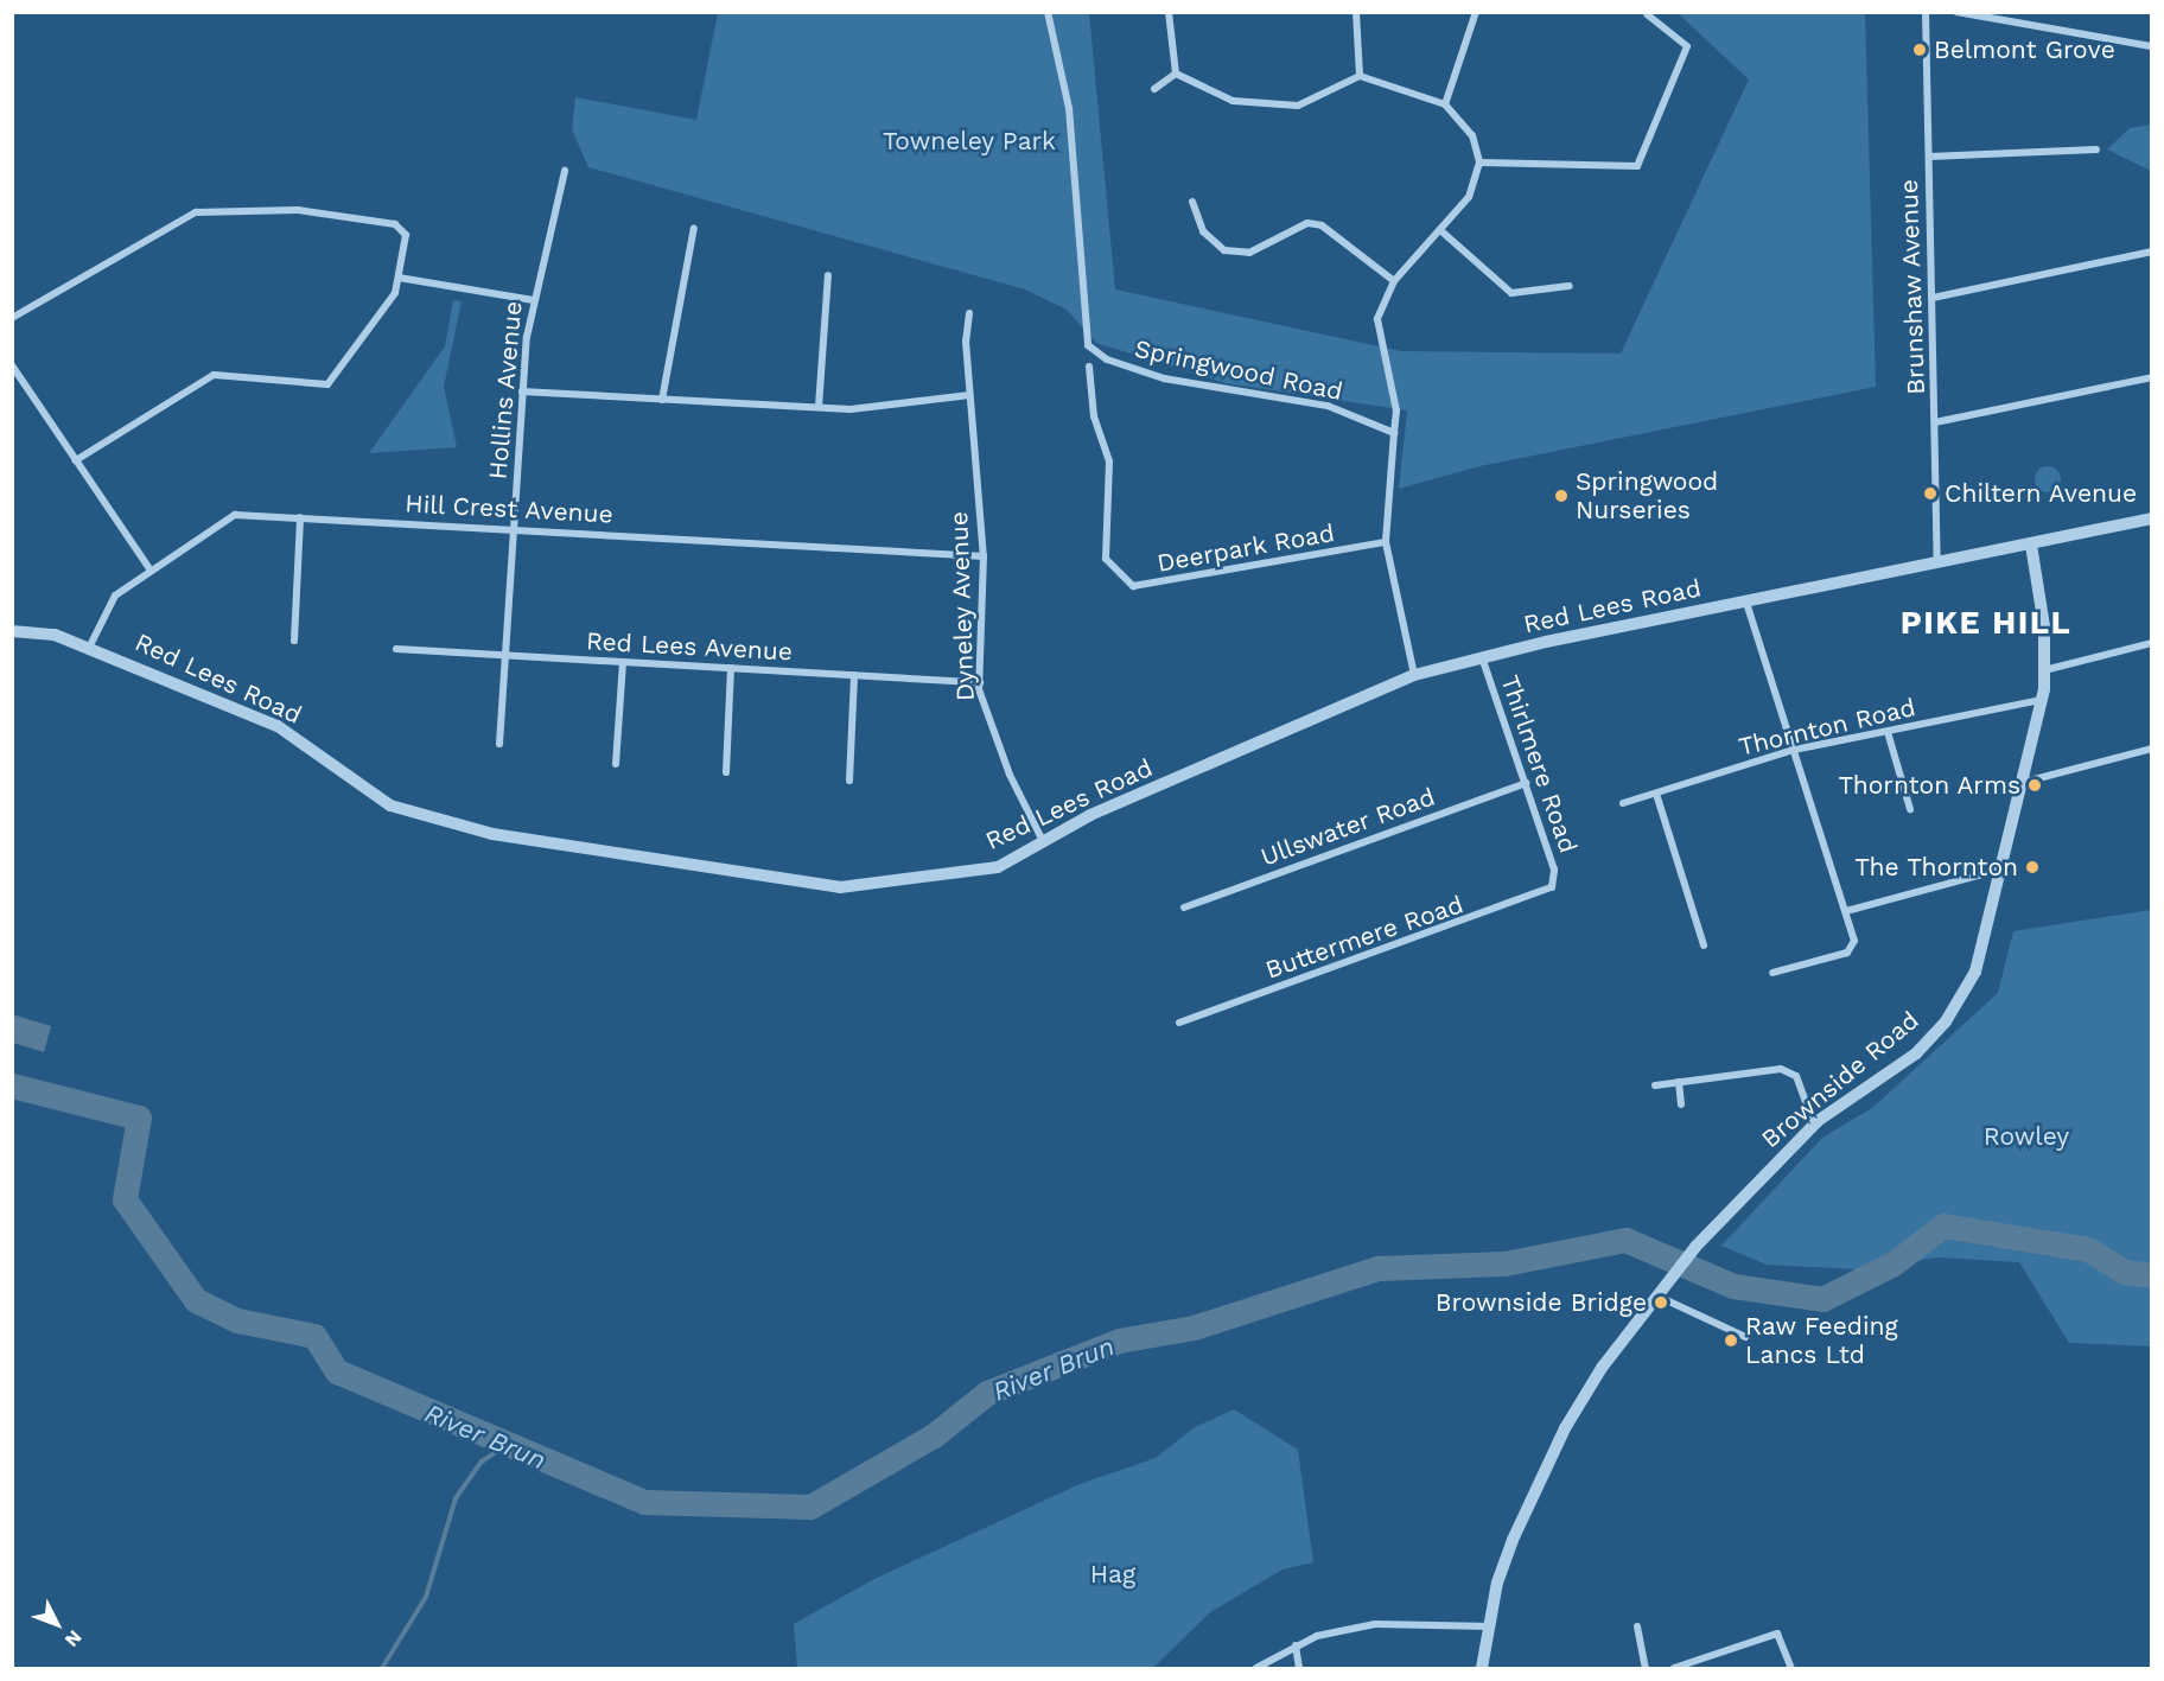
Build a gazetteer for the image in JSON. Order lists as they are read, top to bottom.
{
  "streets": {
    "street": [
      "Brunshaw Avenue",
      "Springwood Road",
      "Hollins Avenue",
      "Hill Crest Avenue",
      "Deerpark Road",
      "Dyneley Avenue",
      "Red Lees Road",
      "Red Lees Avenue",
      "Thornton Road",
      "Thirlmere Road",
      "Ullswater Road",
      "Buttermere Road",
      "Brownside Road"
    ]
  },
  "crossings": [
    ["Brunshaw Avenue", "Red Lees Road"],
    ["Hollins Avenue", "Hill Crest Avenue"],
    ["Hollins Avenue", "Red Lees Avenue"],
    ["Hill Crest Avenue", "Dyneley Avenue"],
    ["Hill Crest Avenue", "Red Lees Road"],
    ["Dyneley Avenue", "Red Lees Road"],
    ["Dyneley Avenue", "Red Lees Avenue"],
    ["Red Lees Road", "Thirlmere Road"],
    ["Red Lees Road", "Brownside Road"],
    ["Thornton Road", "Brownside Road"],
    ["Thirlmere Road", "Ullswater Road"],
    ["Thirlmere Road", "Buttermere Road"]
  ],
  "districts": ["PIKE HILL"],
  "water": ["River Brun"],
  "parks": ["Towneley Park", "Rowley", "Hag"],
  "places": [
    "Belmont Grove",
    "Chiltern Avenue",
    "Springwood Nurseries",
    "Thornton Arms",
    "The Thornton",
    "Brownside Bridge",
    "Raw Feeding Lancs Ltd"
  ],
  "north": "bottom right"
}
